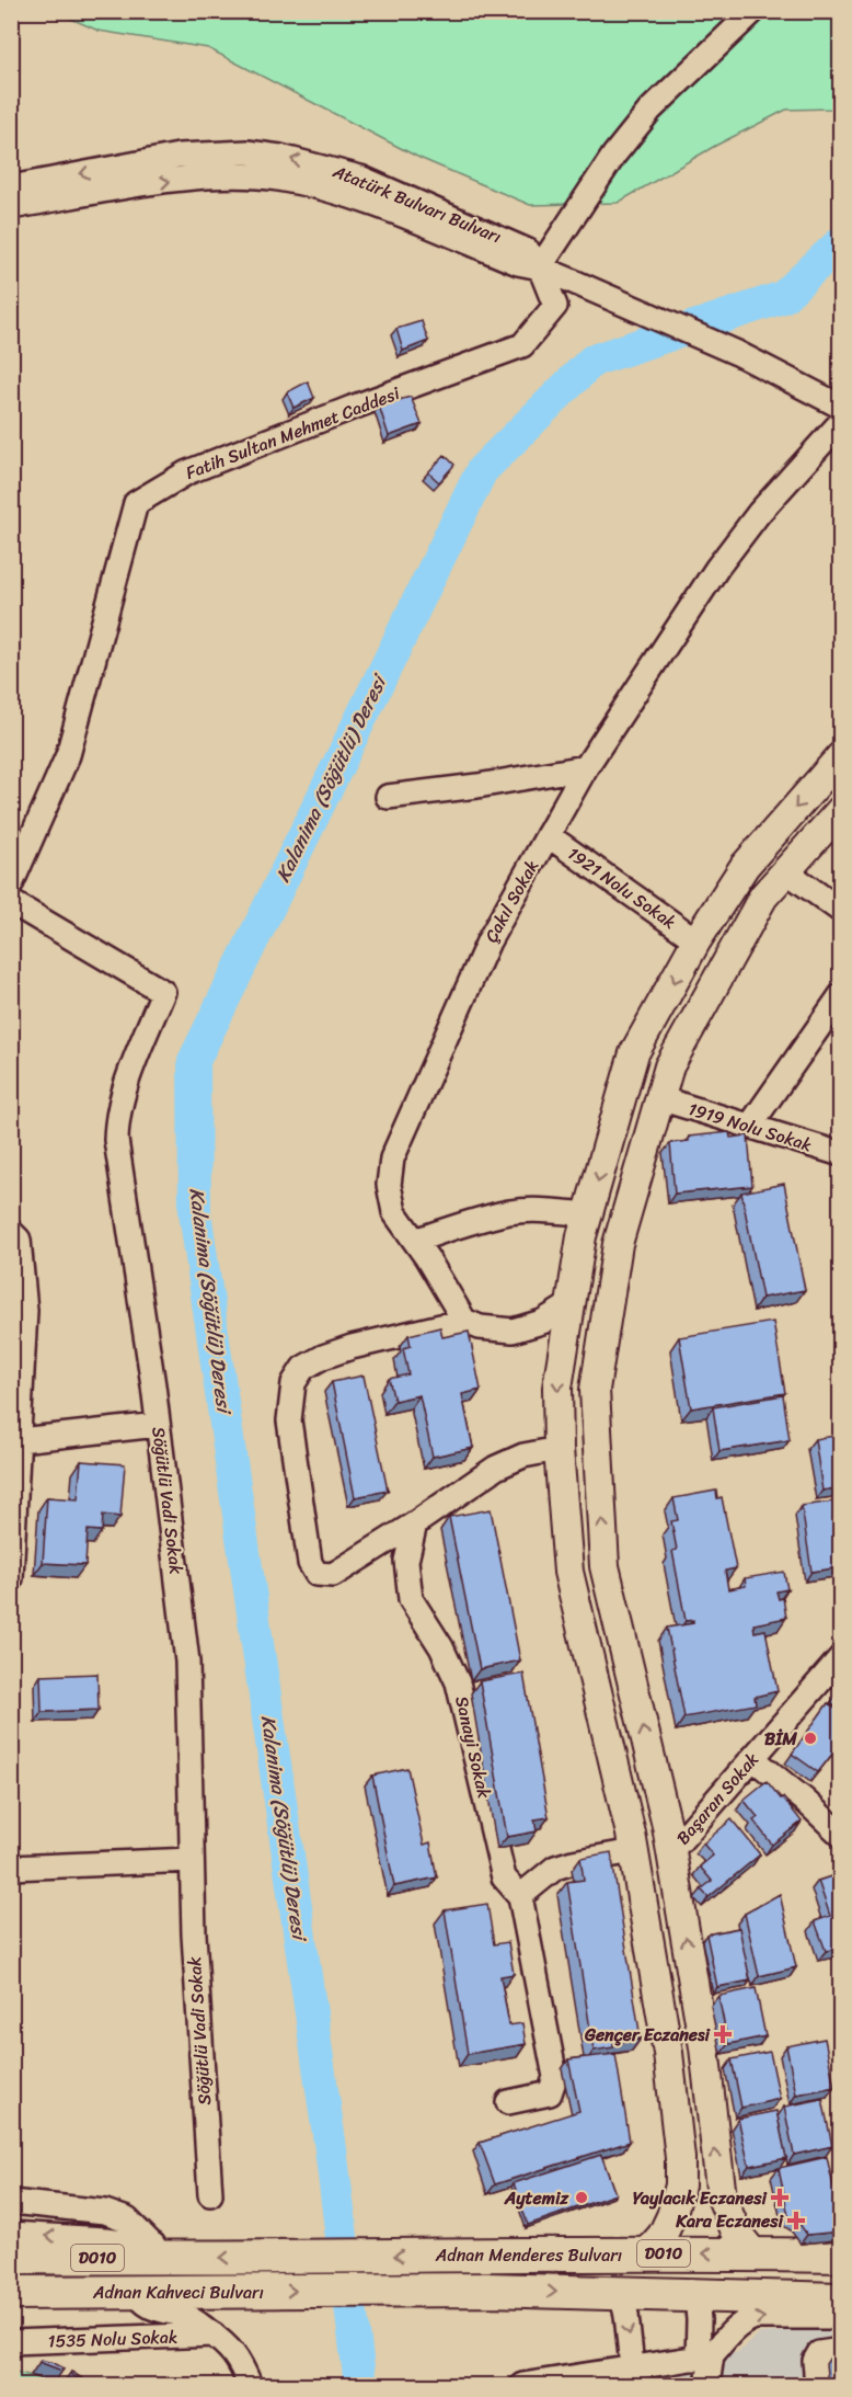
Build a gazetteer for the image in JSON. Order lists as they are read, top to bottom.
{
  "streets": {
    "highway": ["D010", "Adnan Menderes Bulvarı", "Adnan Kahveci Bulvarı"],
    "street": [
      "Atatürk Bulvarı Bulvarı",
      "Fatih Sultan Mehmet Caddesi",
      "1921 Nolu Sokak",
      "Çakıl Sokak",
      "1919 Nolu Sokak",
      "Söğütlü Vadi Sokak",
      "Sanayi Sokak",
      "Başaran Sokak",
      "1535 Nolu Sokak"
    ]
  },
  "crossings": [
    ["Atatürk Bulvarı Bulvarı", "Fatih Sultan Mehmet Caddesi"],
    ["1921 Nolu Sokak", "Çakıl Sokak"],
    ["Adnan Menderes Bulvarı", "Adnan Kahveci Bulvarı"]
  ],
  "water": ["Kalanima (Söğütlü) Deresi"],
  "places": {
    "other": ["BİM", "Aytemiz"],
    "health": ["Gençer Eczanesi", "Yaylacık Eczanesi", "Kara Eczanesi"]
  }
}
